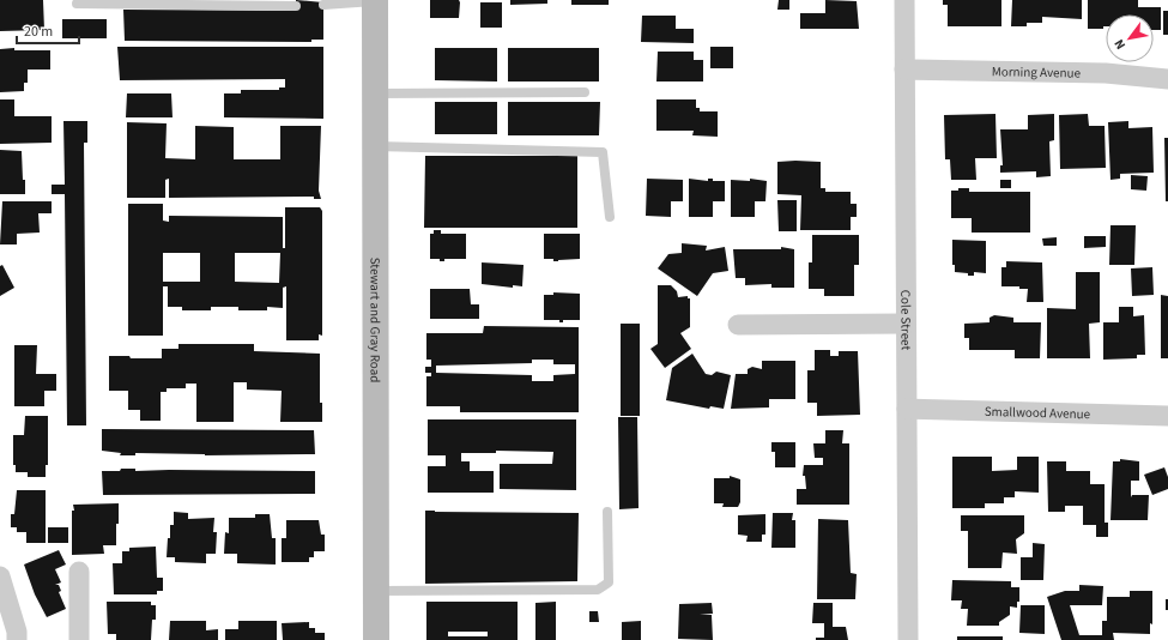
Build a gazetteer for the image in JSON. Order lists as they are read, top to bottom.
{
  "streets": {
    "main road": ["Stewart and Gray Road"],
    "street": ["Morning Avenue", "Cole Street", "Smallwood Avenue"]
  },
  "crossings": [
    ["Morning Avenue", "Cole Street"],
    ["Cole Street", "Smallwood Avenue"]
  ],
  "scale_bar": "20 m",
  "north": "bottom left"
}
